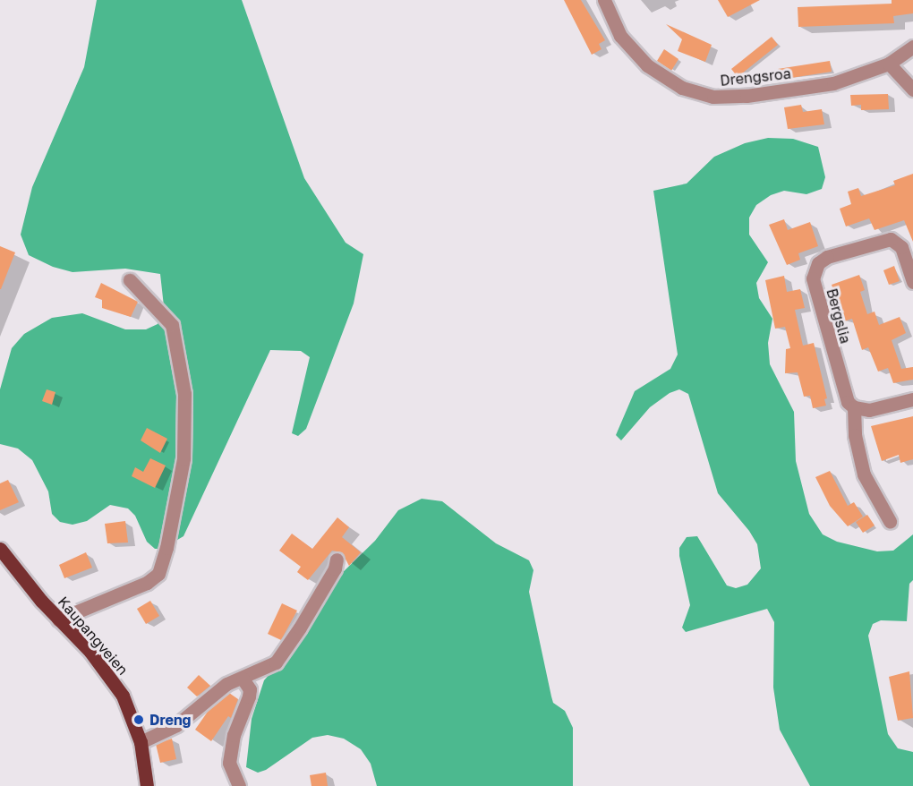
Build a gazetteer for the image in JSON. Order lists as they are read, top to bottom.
{
  "streets": {
    "main road": ["Kaupangveien"],
    "street": ["Drengsroa", "Bergslia"]
  },
  "places": ["Dreng"]
}
